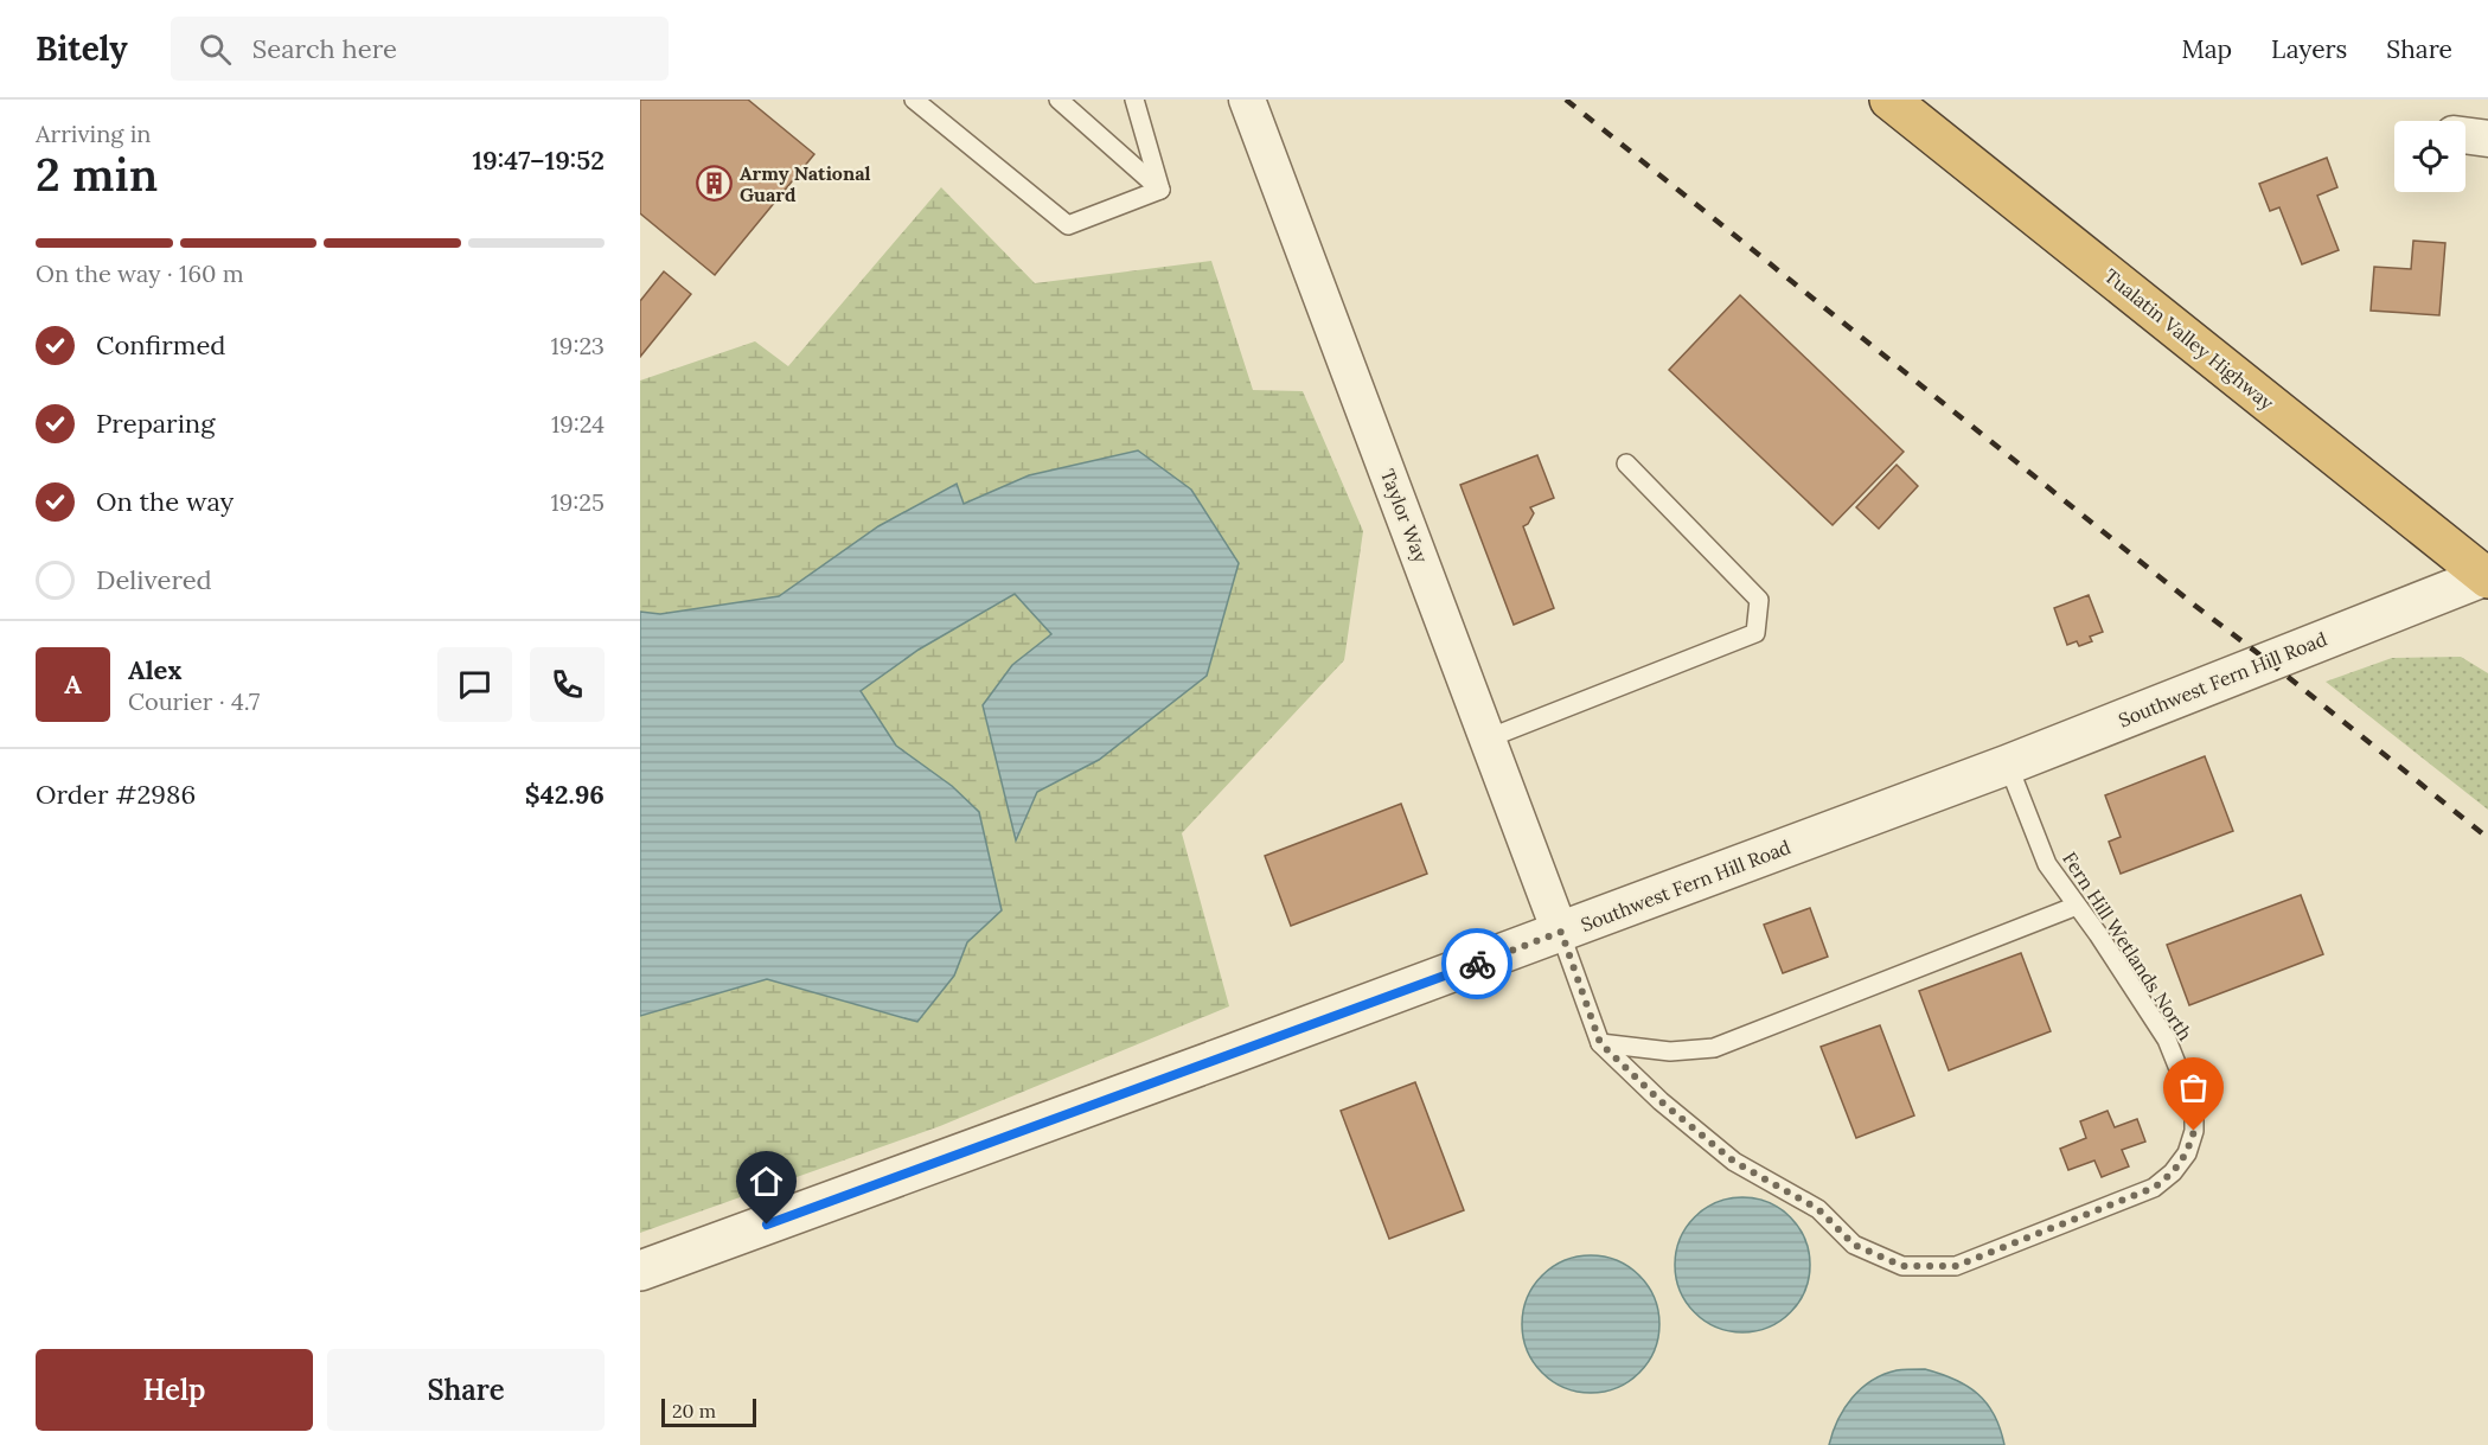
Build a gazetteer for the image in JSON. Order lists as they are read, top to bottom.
{
  "streets": {
    "highway": ["Tualatin Valley Highway"],
    "street": ["Taylor Way", "Southwest Fern Hill Road"],
    "lane": ["Fern Hill Wetlands North"]
  },
  "crossings": [
    ["Tualatin Valley Highway", "Southwest Fern Hill Road"],
    ["Taylor Way", "Southwest Fern Hill Road"],
    ["Taylor Way", "Fern Hill Wetlands North"],
    ["Southwest Fern Hill Road", "Fern Hill Wetlands North"]
  ],
  "places": {
    "building": ["Army National Guard"]
  },
  "scale_bar": "20 m",
  "page": {
    "header": "Bitely",
    "search": "Search here",
    "nav": ["Map", "Layers", "Share"],
    "heading": ["2 min", "Arriving in", "19:47–19:52"],
    "panel": [
      "Alex",
      "Courier · 4.7",
      "Order #2986",
      "$42.96"
    ],
    "bar": "On the way · 160 m",
    "list": [
      ["Confirmed", "19:23"],
      ["Preparing", "19:24"],
      ["On the way", "19:25"],
      "Delivered"
    ],
    "round": "A",
    "buttons": ["Help", "Share"],
    "scale": "20 m"
  }
}
